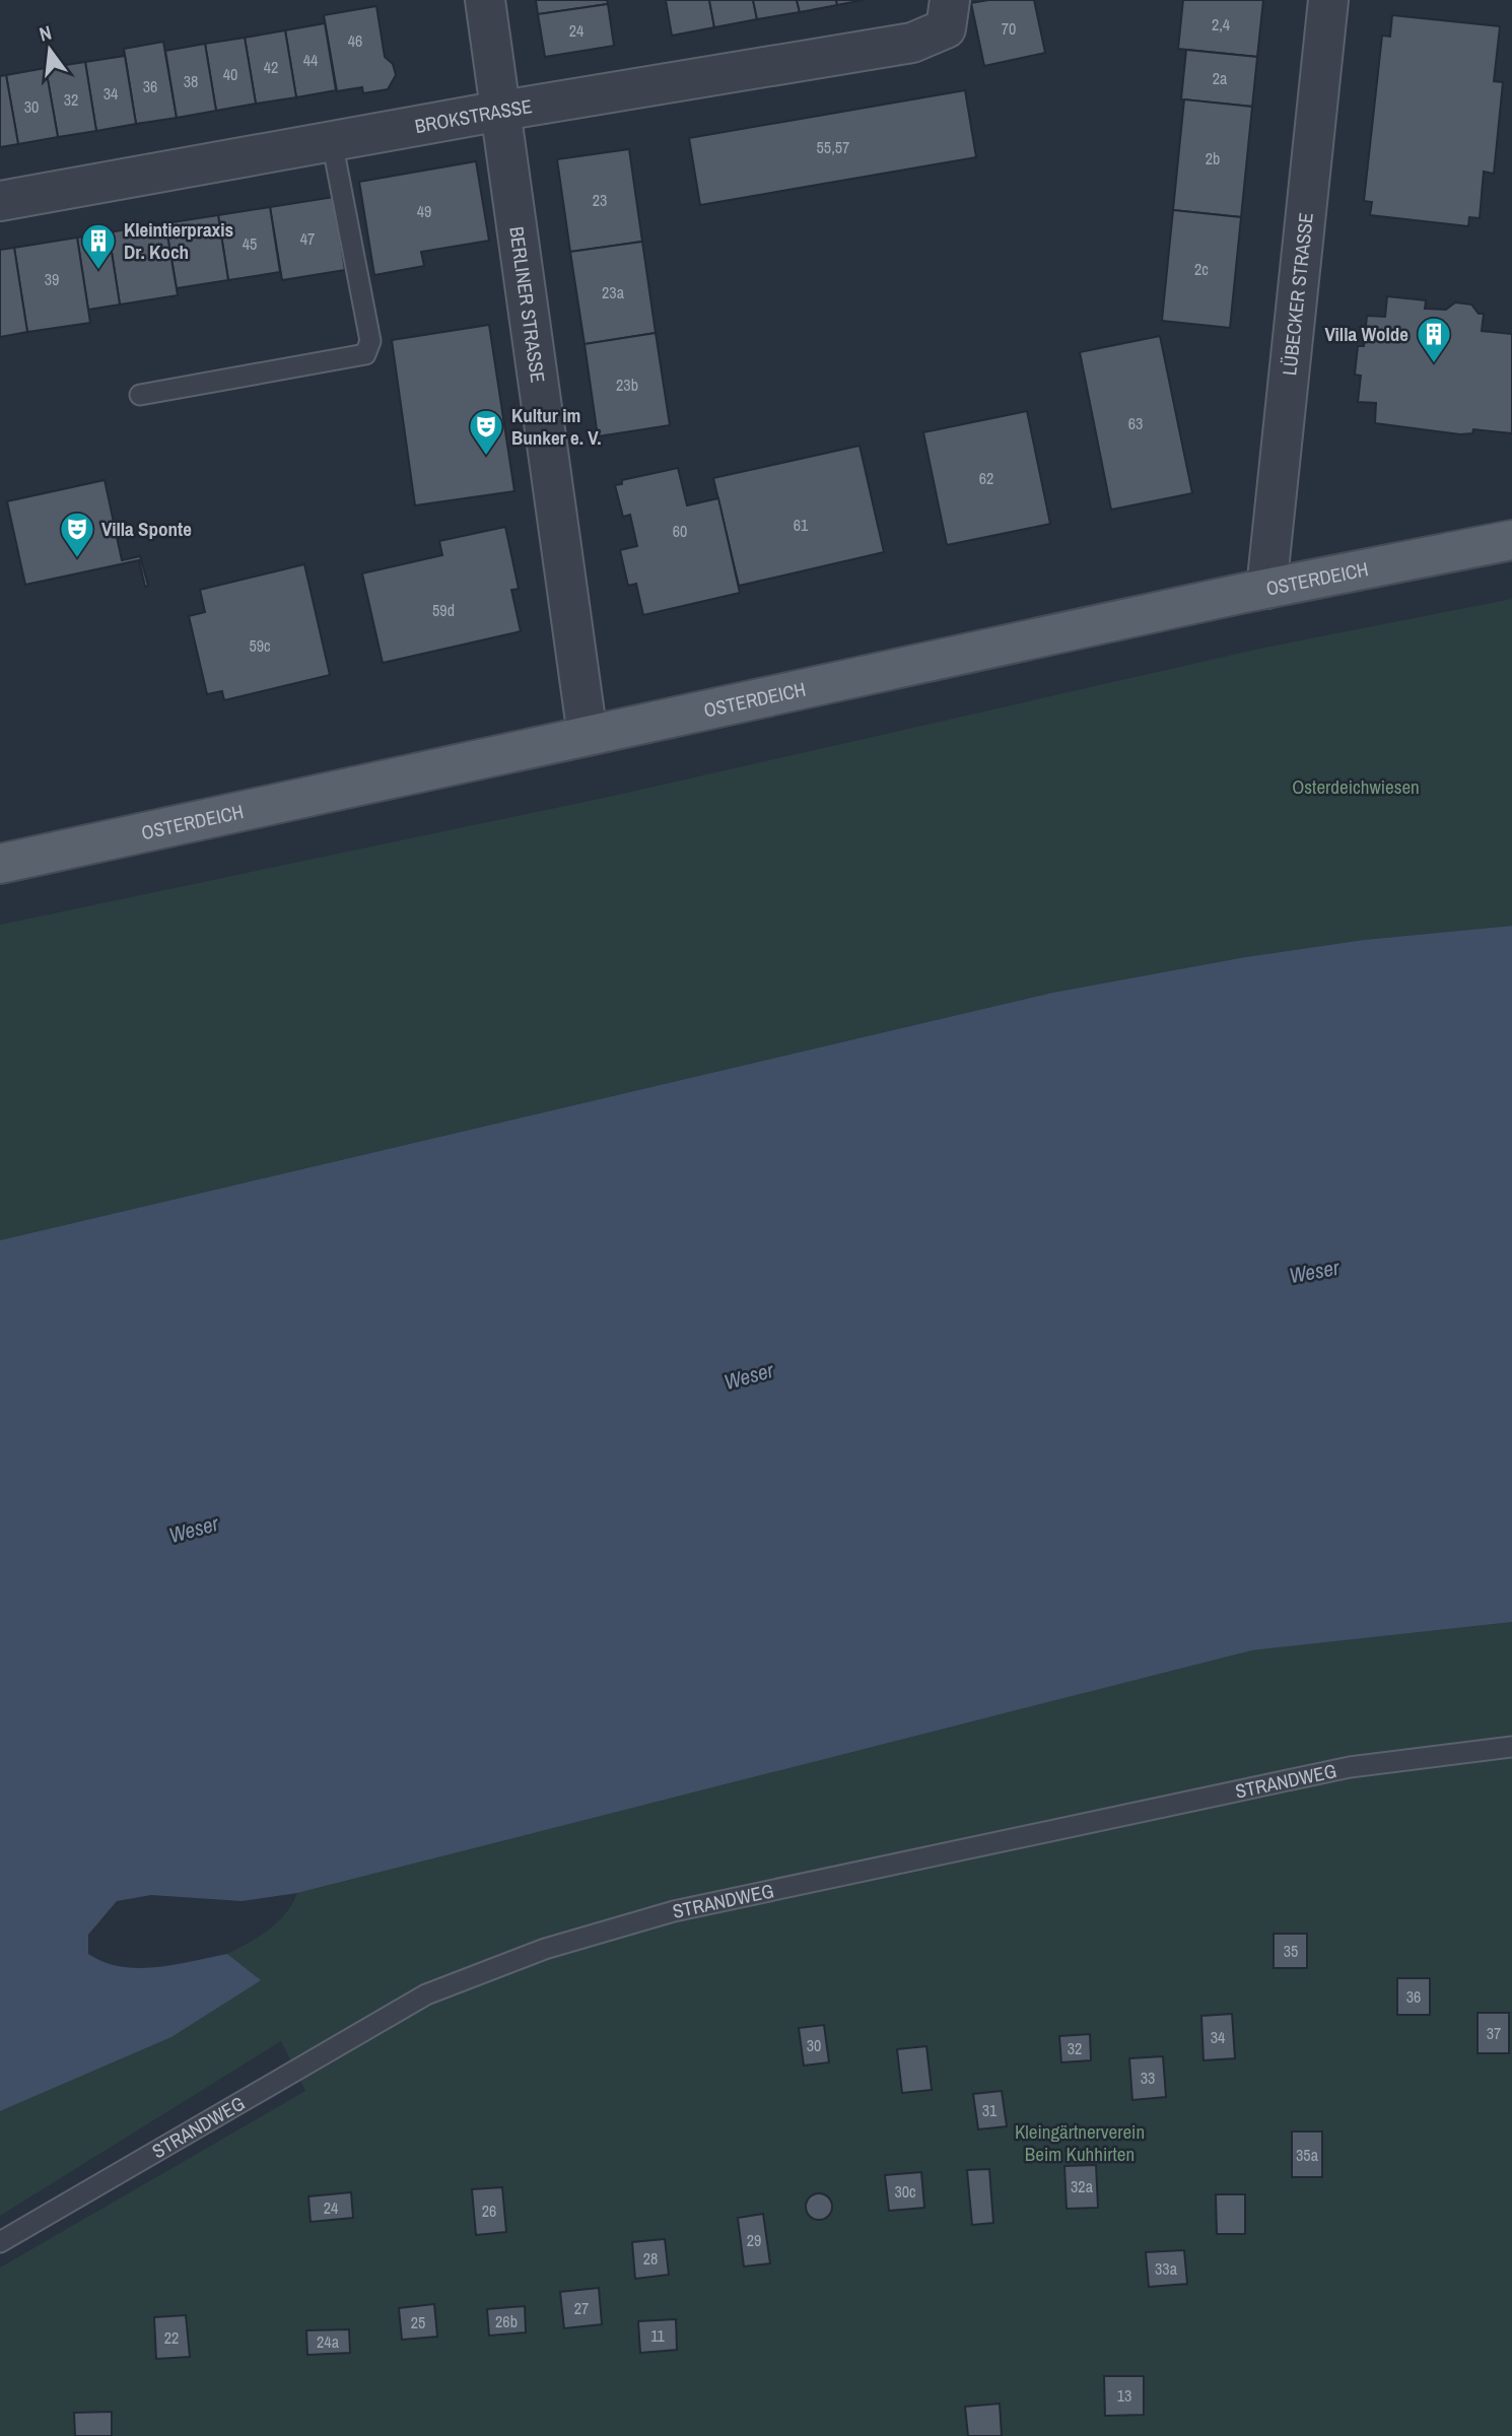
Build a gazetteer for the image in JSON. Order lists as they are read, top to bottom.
{
  "streets": {
    "main road": ["OSTERDEICH"],
    "street": ["BROKSTRASSE", "LÜBECKER STRASSE", "BERLINER STRASSE"],
    "lane": ["STRANDWEG"]
  },
  "crossings": [
    ["BROKSTRASSE", "BERLINER STRASSE"],
    ["LÜBECKER STRASSE", "OSTERDEICH"],
    ["BERLINER STRASSE", "OSTERDEICH"]
  ],
  "water": ["Weser"],
  "parks": ["Osterdeichwiesen", "Kleingärtnerverein Beim Kuhhirten"],
  "places": {
    "building": ["Kleintierpraxis Dr. Koch", "Villa Wolde"],
    "theatre": ["Kultur im Bunker e. V.", "Villa Sponte"]
  },
  "house_numbers": [
    "2,4",
    "70",
    "24",
    "46",
    "44",
    "42",
    "40",
    "2a",
    "38",
    "36",
    "34",
    "32",
    "30",
    "55,57",
    "2b",
    "23",
    "49",
    "47",
    "45",
    "2c",
    "39",
    "23a",
    "23b",
    "63",
    "62",
    "61",
    "60",
    "59d",
    "59c",
    "35",
    "36",
    "37",
    "34",
    "30",
    "32",
    "33",
    "31",
    "35a",
    "32a",
    "30c",
    "24",
    "26",
    "29",
    "28",
    "33a",
    "27",
    "26b",
    "25",
    "11",
    "22",
    "24a",
    "13"
  ],
  "north": "top"
}
